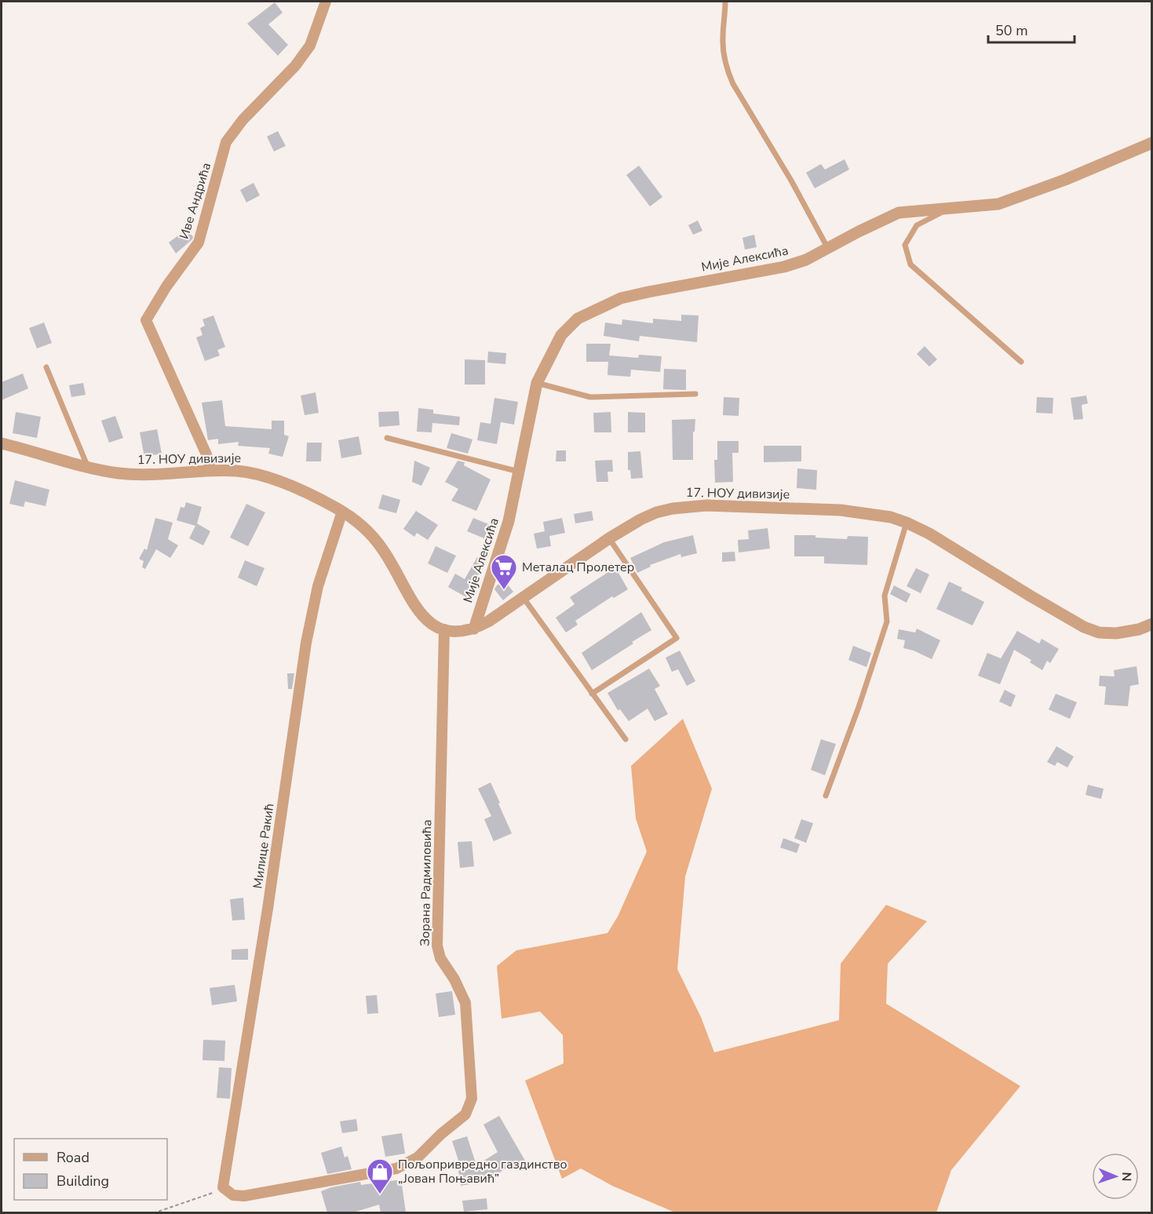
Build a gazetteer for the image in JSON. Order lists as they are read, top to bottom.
{
  "streets": {
    "street": [
      "Иве Андрића",
      "Мије Алексића",
      "17. НОУ дивизије",
      "Милице Ракић",
      "Зорана Радмиловића"
    ]
  },
  "crossings": [
    ["Иве Андрића", "17. НОУ дивизије"],
    ["Мије Алексића", "17. НОУ дивизије"],
    ["17. НОУ дивизије", "Милице Ракић"],
    ["17. НОУ дивизије", "Зорана Радмиловића"],
    ["Милице Ракић", "Зорана Радмиловића"]
  ],
  "places": {
    "supermarket": ["Металац Пролетер"],
    "shop": ["Пољопривредно газдинство „Јован Поњавић”"]
  },
  "legend": ["Road", "Building"],
  "scale_bar": "50 m",
  "north": "right"
}
